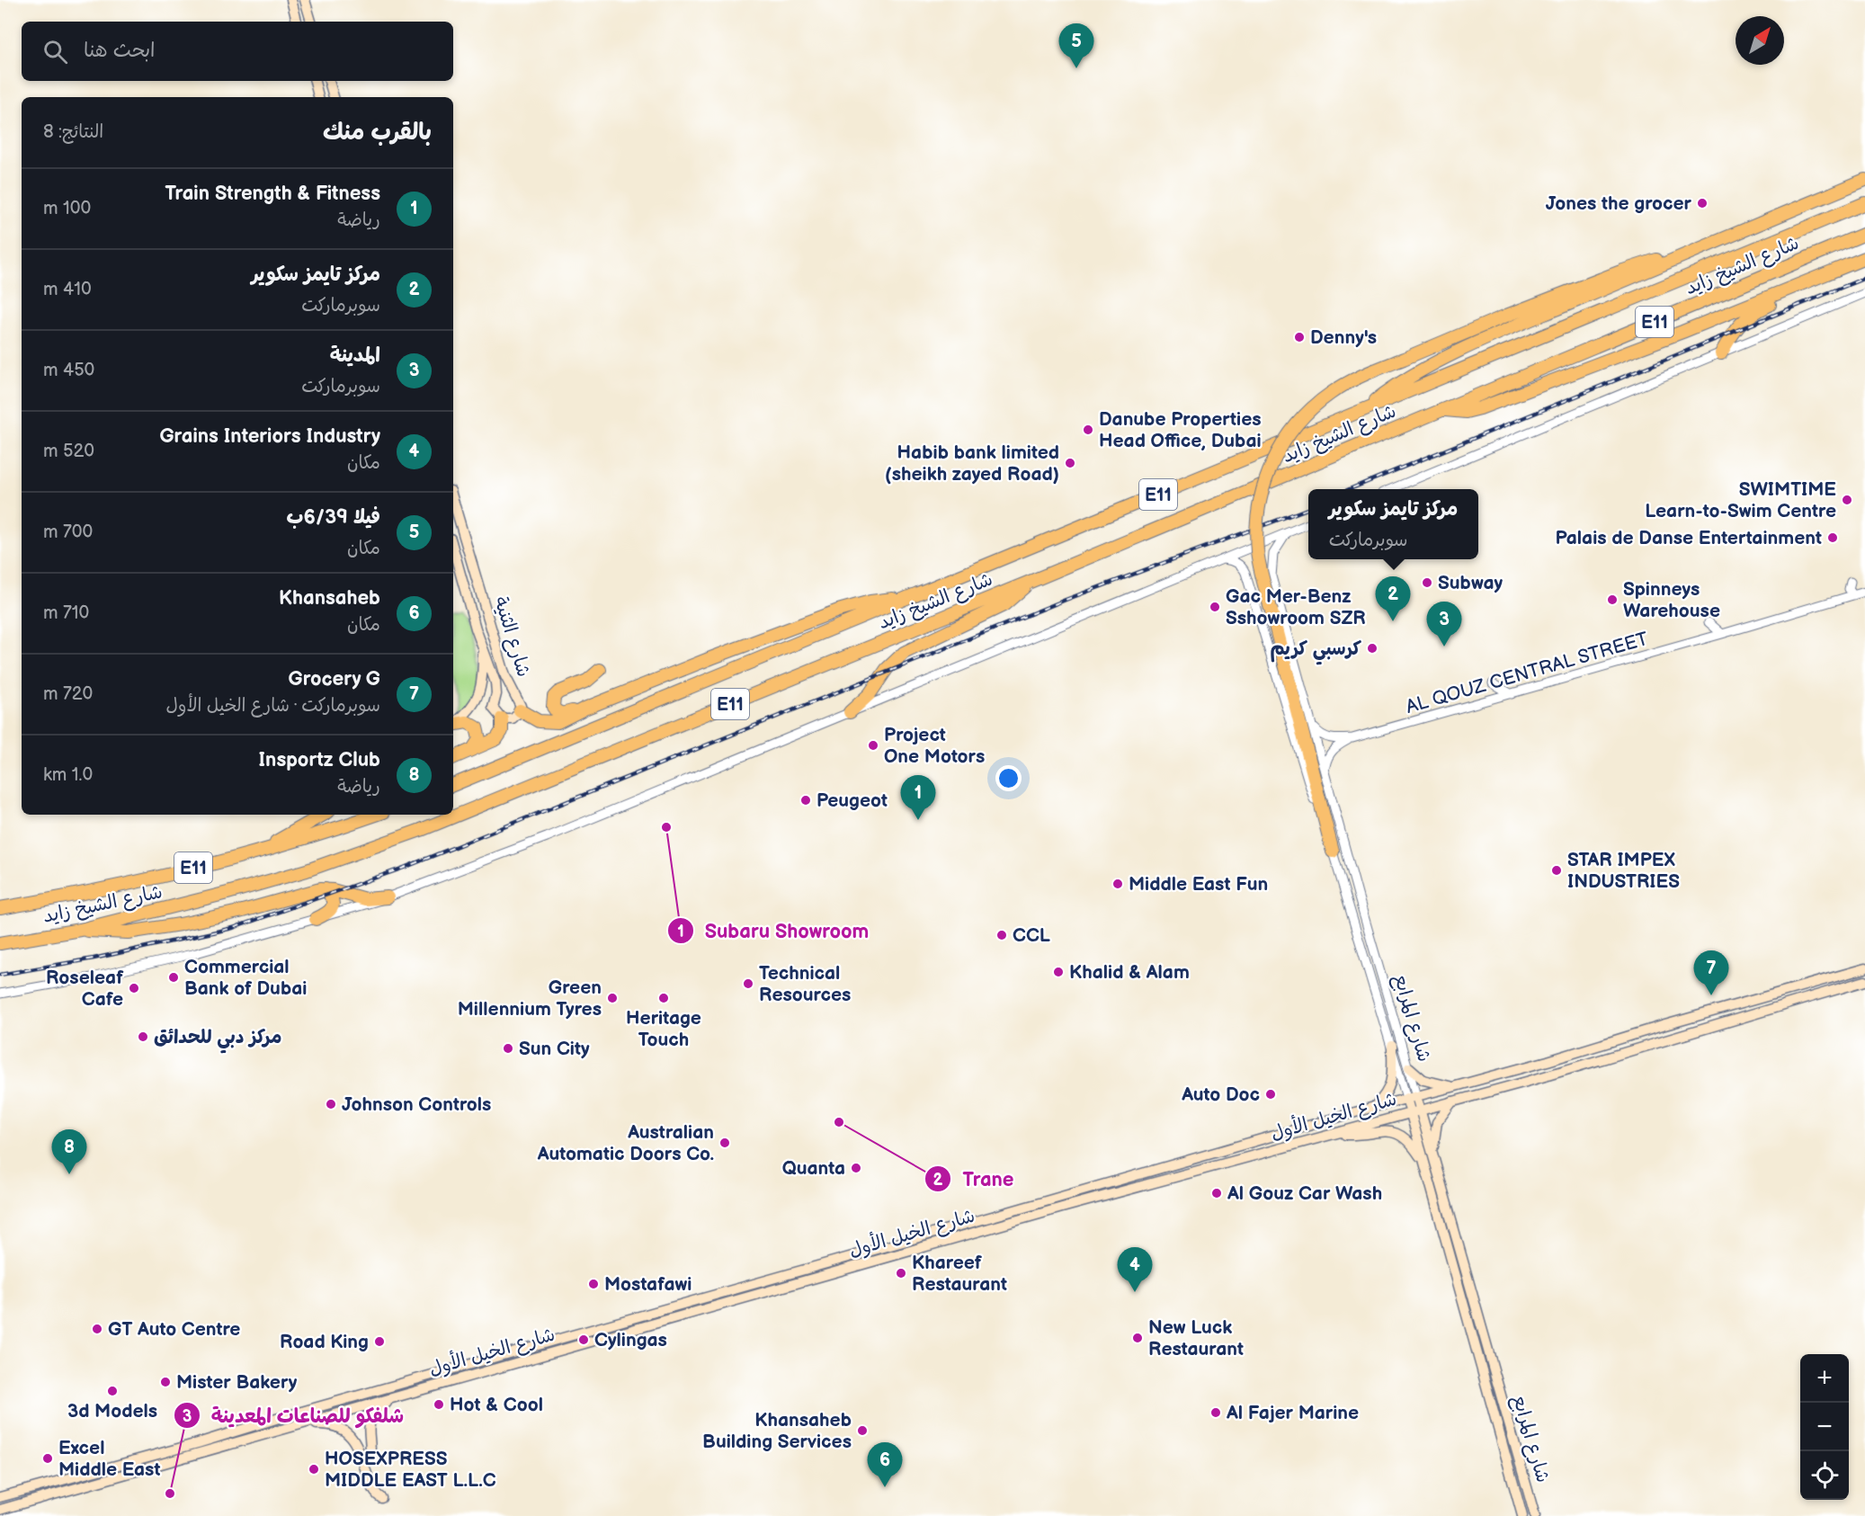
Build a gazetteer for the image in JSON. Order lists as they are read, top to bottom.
{
  "streets": {
    "highway": ["شارع الشيخ زايد", "E11"],
    "main road": ["شارع الثنية", "شارع المرابع", "شارع الخيل الأول"],
    "street": ["AL QOUZ CENTRAL STREET"]
  },
  "crossings": [
    ["AL QOUZ CENTRAL STREET", "شارع المرابع"],
    ["شارع المرابع", "شارع الخيل الأول"]
  ],
  "places": [
    "Jones the grocer",
    "Denny's",
    "Danube Properties Head Office, Dubai",
    "Habib bank limited (sheikh zayed Road)",
    "SWIMTIME Learn-to-Swim Centre",
    "Palais de Danse Entertainment",
    "Subway",
    "Spinneys Warehouse",
    "Gac Mer-Benz Sshowroom SZR",
    "كرسبي كريم",
    "Project One Motors",
    "Peugeot",
    "Subaru Showroom",
    "STAR IMPEX INDUSTRIES",
    "Middle East Fun",
    "CCL",
    "Khalid & Alam",
    "Commercial Bank of Dubai",
    "Technical Resources",
    "Roseleaf Cafe",
    "Green Millennium Tyres",
    "Heritage Touch",
    "مركز دبي للحدائق",
    "Sun City",
    "Auto Doc",
    "Johnson Controls",
    "Trane",
    "Australian Automatic Doors Co.",
    "Quanta",
    "Al Gouz Car Wash",
    "Khareef Restaurant",
    "Mostafawi",
    "GT Auto Centre",
    "New Luck Restaurant",
    "Cylingas",
    "Road King",
    "Mister Bakery",
    "3d Models",
    "Hot & Cool",
    "Al Fajer Marine",
    "Khansaheb Building Services",
    "Excel Middle East",
    "HOSEXPRESS MIDDLE EAST L.L.C",
    "شلفكو للصناعات المعدينة"
  ],
  "north": "top right",
  "page": {
    "search": "ابحث هنا",
    "pins": [
      "5",
      "2",
      "3",
      "1",
      "7",
      "8",
      "4",
      "6"
    ],
    "heading": ["بالقرب منك", "النتائج: 8"],
    "list": [
      {
        "mark": "1",
        "name": "Train Strength & Fitness",
        "note": "رياضة",
        "value": "100 m"
      },
      {
        "mark": "2",
        "name": "مركز تايمز سكوير",
        "note": "سوبرماركت",
        "value": "410 m"
      },
      {
        "mark": "3",
        "name": "المدينة",
        "note": "سوبرماركت",
        "value": "450 m"
      },
      {
        "mark": "4",
        "name": "Grains Interiors Industry",
        "note": "مكان",
        "value": "520 m"
      },
      {
        "mark": "5",
        "name": "فيلا 6/39ب",
        "note": "مكان",
        "value": "700 m"
      },
      {
        "mark": "6",
        "name": "Khansaheb",
        "note": "مكان",
        "value": "710 m"
      },
      {
        "mark": "7",
        "name": "Grocery G",
        "note": "سوبرماركت · شارع الخيل الأول",
        "value": "720 m"
      },
      {
        "mark": "8",
        "name": "Insportz Club",
        "note": "رياضة",
        "value": "1.0 km"
      }
    ],
    "popup": ["مركز تايمز سكوير", "سوبرماركت"],
    "map_buttons": ["+", "−"]
  }
}
